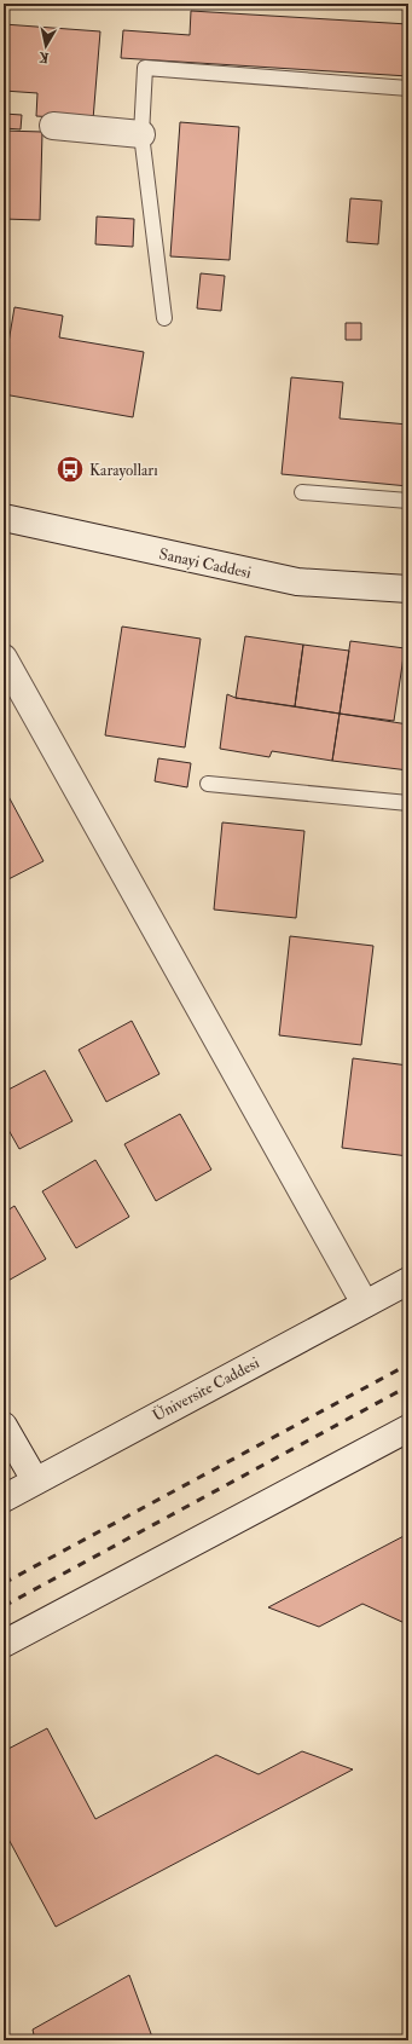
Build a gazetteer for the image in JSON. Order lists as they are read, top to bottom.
{
  "streets": {
    "street": ["Sanayi Caddesi", "Üniversite Caddesi"]
  },
  "places": {
    "bus stop": ["Karayolları"]
  },
  "north": "bottom"
}
